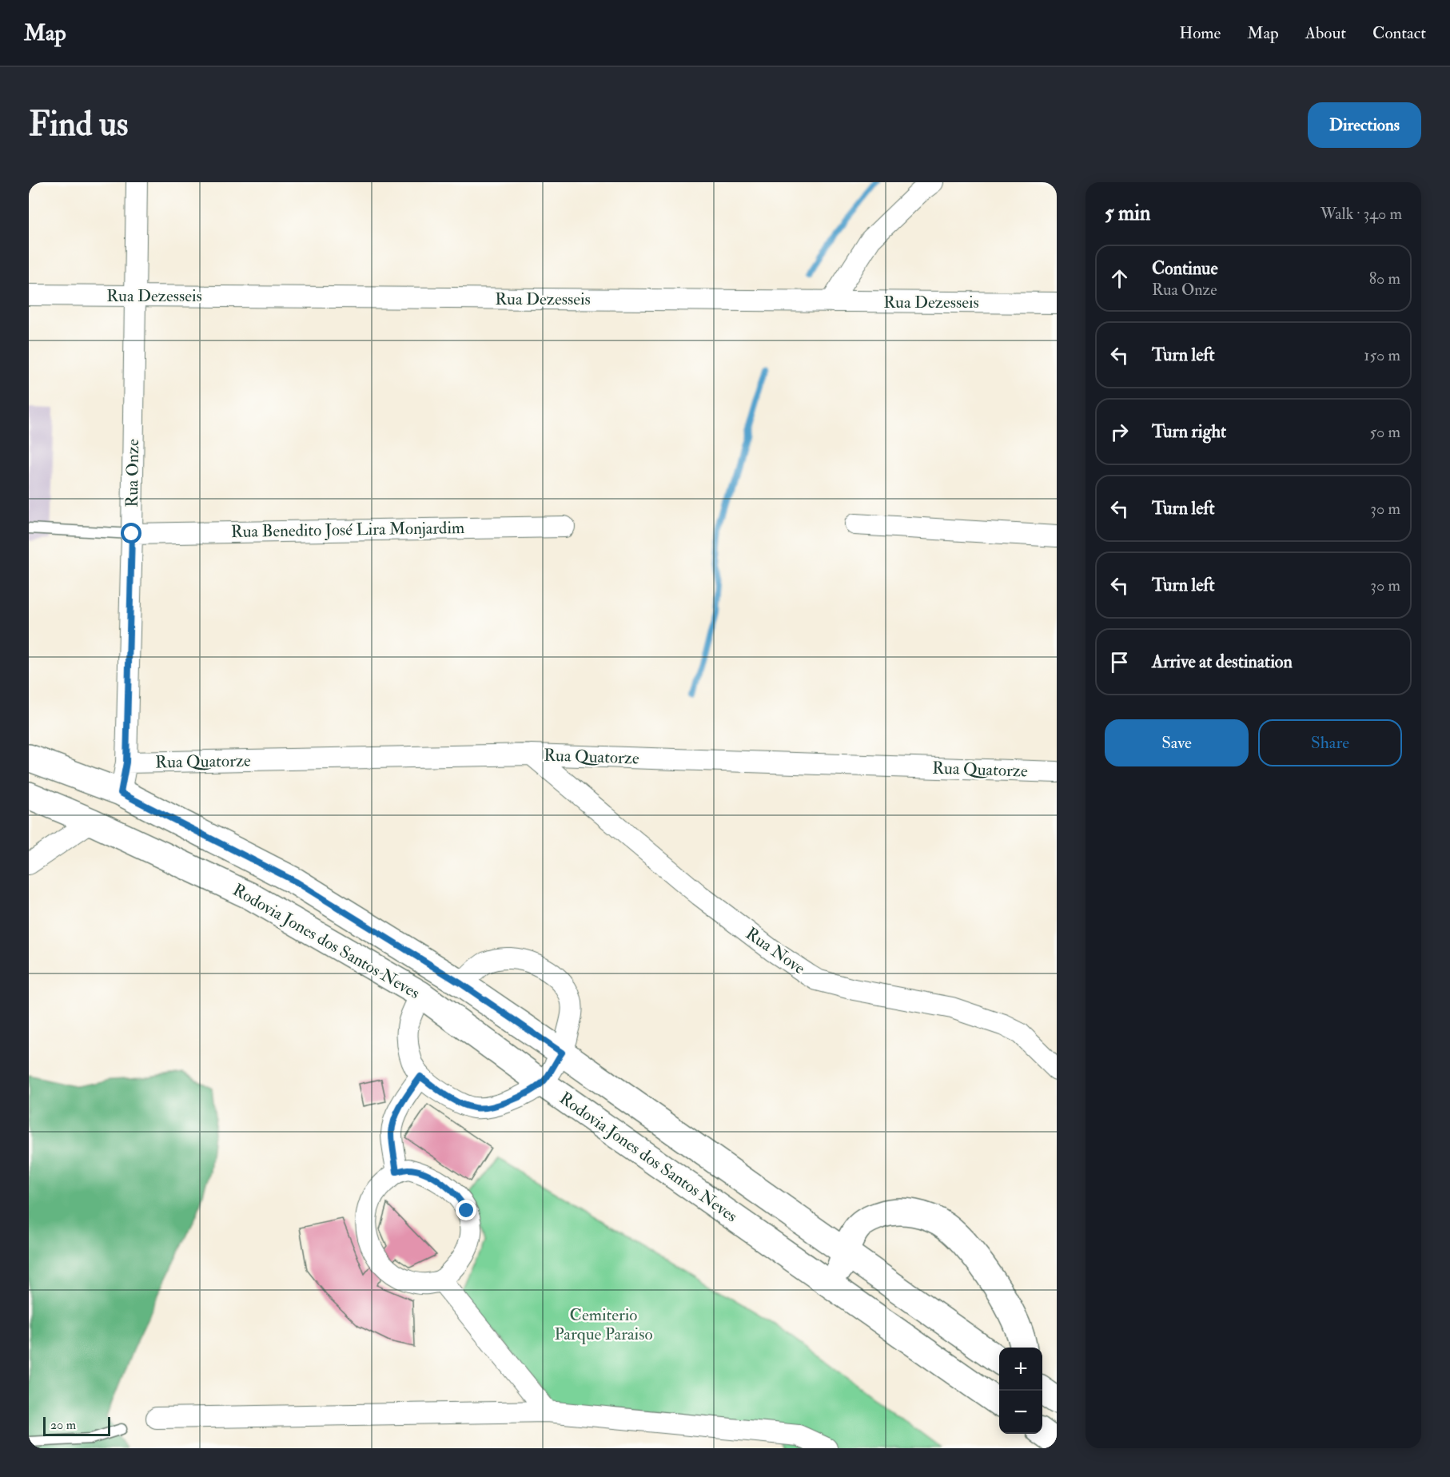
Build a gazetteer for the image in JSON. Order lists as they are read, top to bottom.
{
  "streets": {
    "main road": ["Rodovia Jones dos Santos Neves"],
    "street": [
      "Rua Dezesseis",
      "Rua Onze",
      "Rua Benedito José Lira Monjardim",
      "Rua Quatorze",
      "Rua Nove"
    ]
  },
  "crossings": [
    ["Rua Dezesseis", "Rua Onze"],
    ["Rua Onze", "Rua Benedito José Lira Monjardim"],
    ["Rua Onze", "Rua Quatorze"],
    ["Rua Onze", "Rodovia Jones dos Santos Neves"],
    ["Rua Quatorze", "Rua Nove"]
  ],
  "parks": ["Cemiterio Parque Paraiso"],
  "scale_bar": "20 m",
  "page": {
    "header": "Map",
    "nav": [
      "Home",
      "Map",
      "About",
      "Contact"
    ],
    "buttons": [
      "Directions",
      ["Save", "Share"]
    ],
    "title": "Find us",
    "heading": ["5 min", "Walk · 340 m"],
    "list": [
      ["Continue", "Rua Onze", "80 m"],
      ["Turn left", "150 m"],
      ["Turn right", "50 m"],
      ["Turn left", "30 m"],
      ["Turn left", "30 m"],
      "Arrive at destination"
    ],
    "map_buttons": ["+", "−"],
    "scale": "20 m"
  }
}
